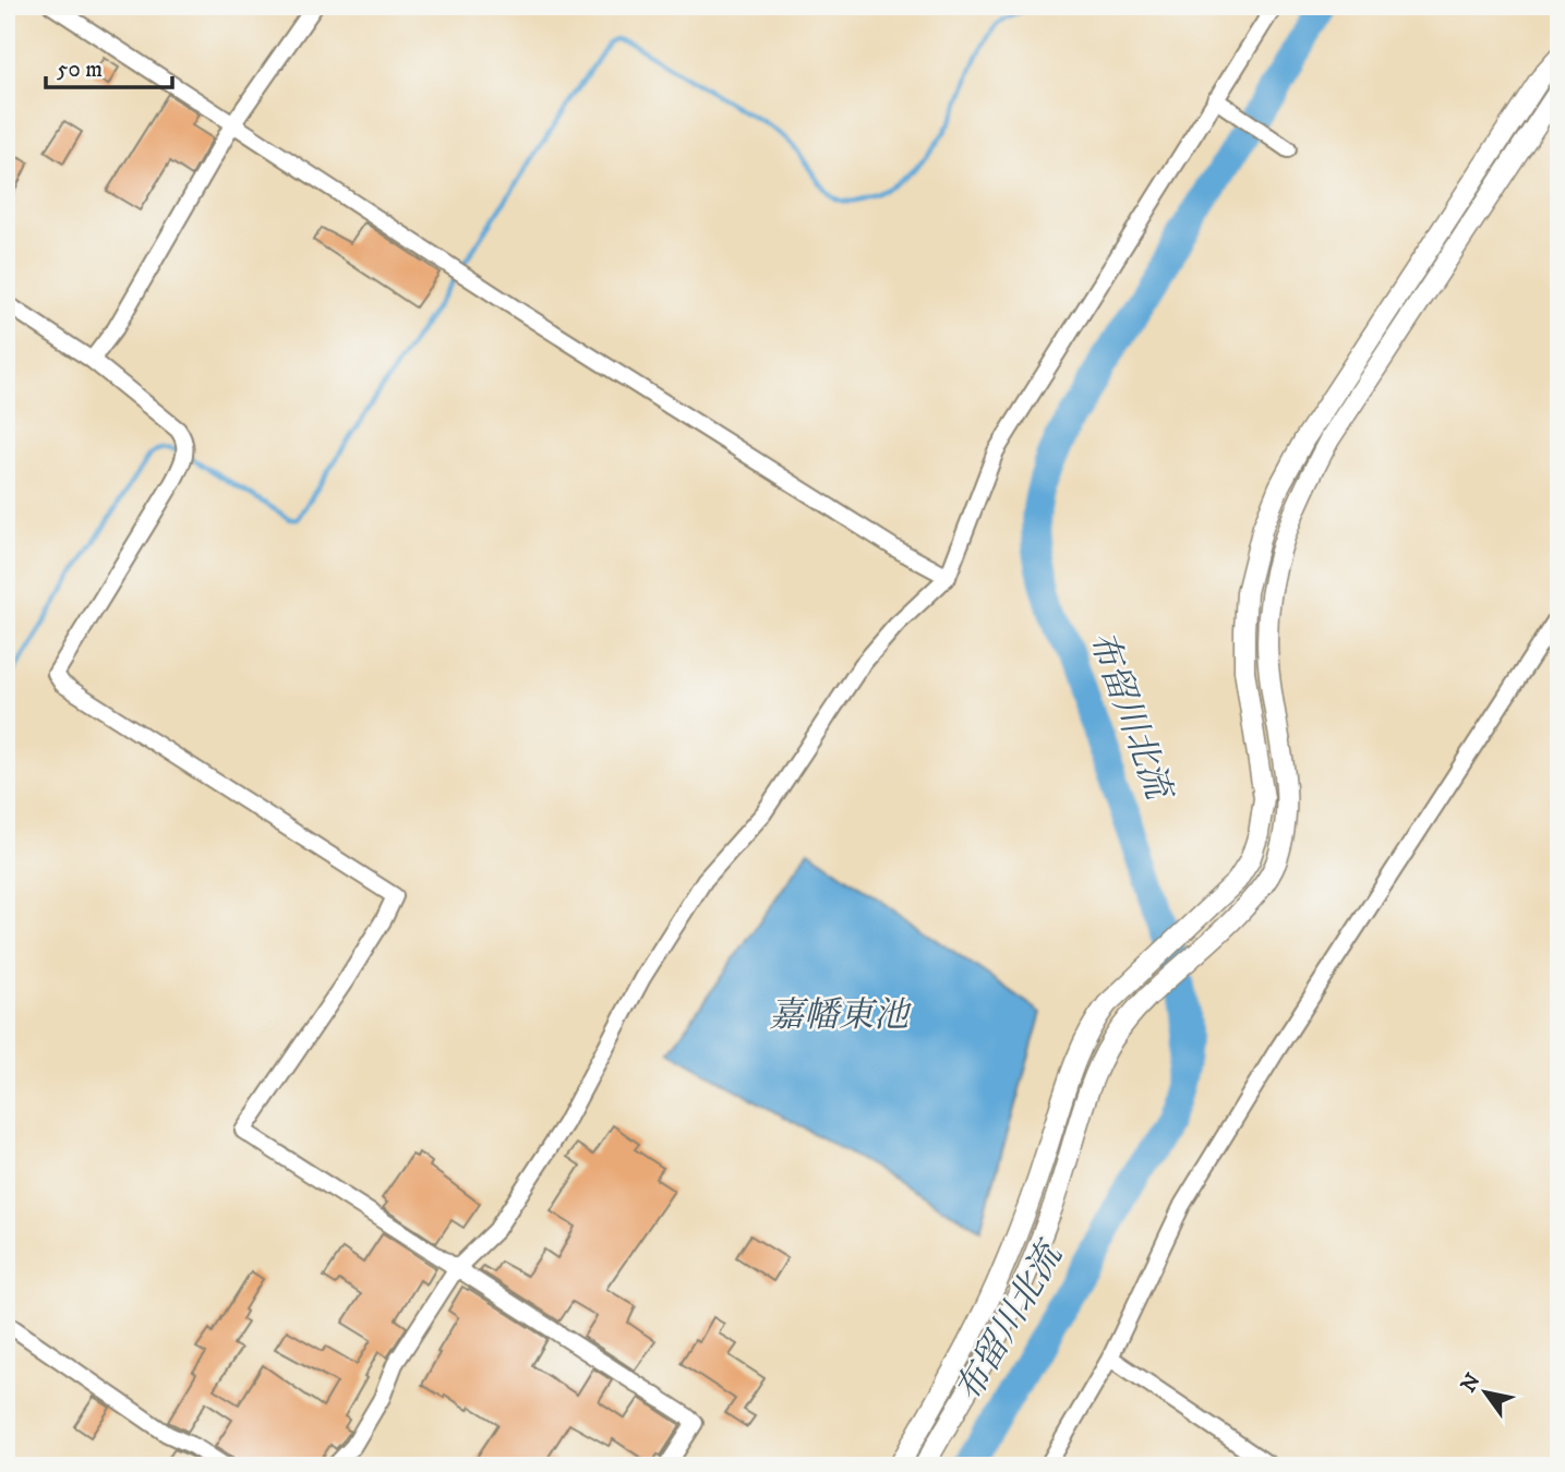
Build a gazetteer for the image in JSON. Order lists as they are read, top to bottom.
{
  "water": ["布留川北流", "嘉幡東池"],
  "scale_bar": "50 m",
  "north": "top left"
}
